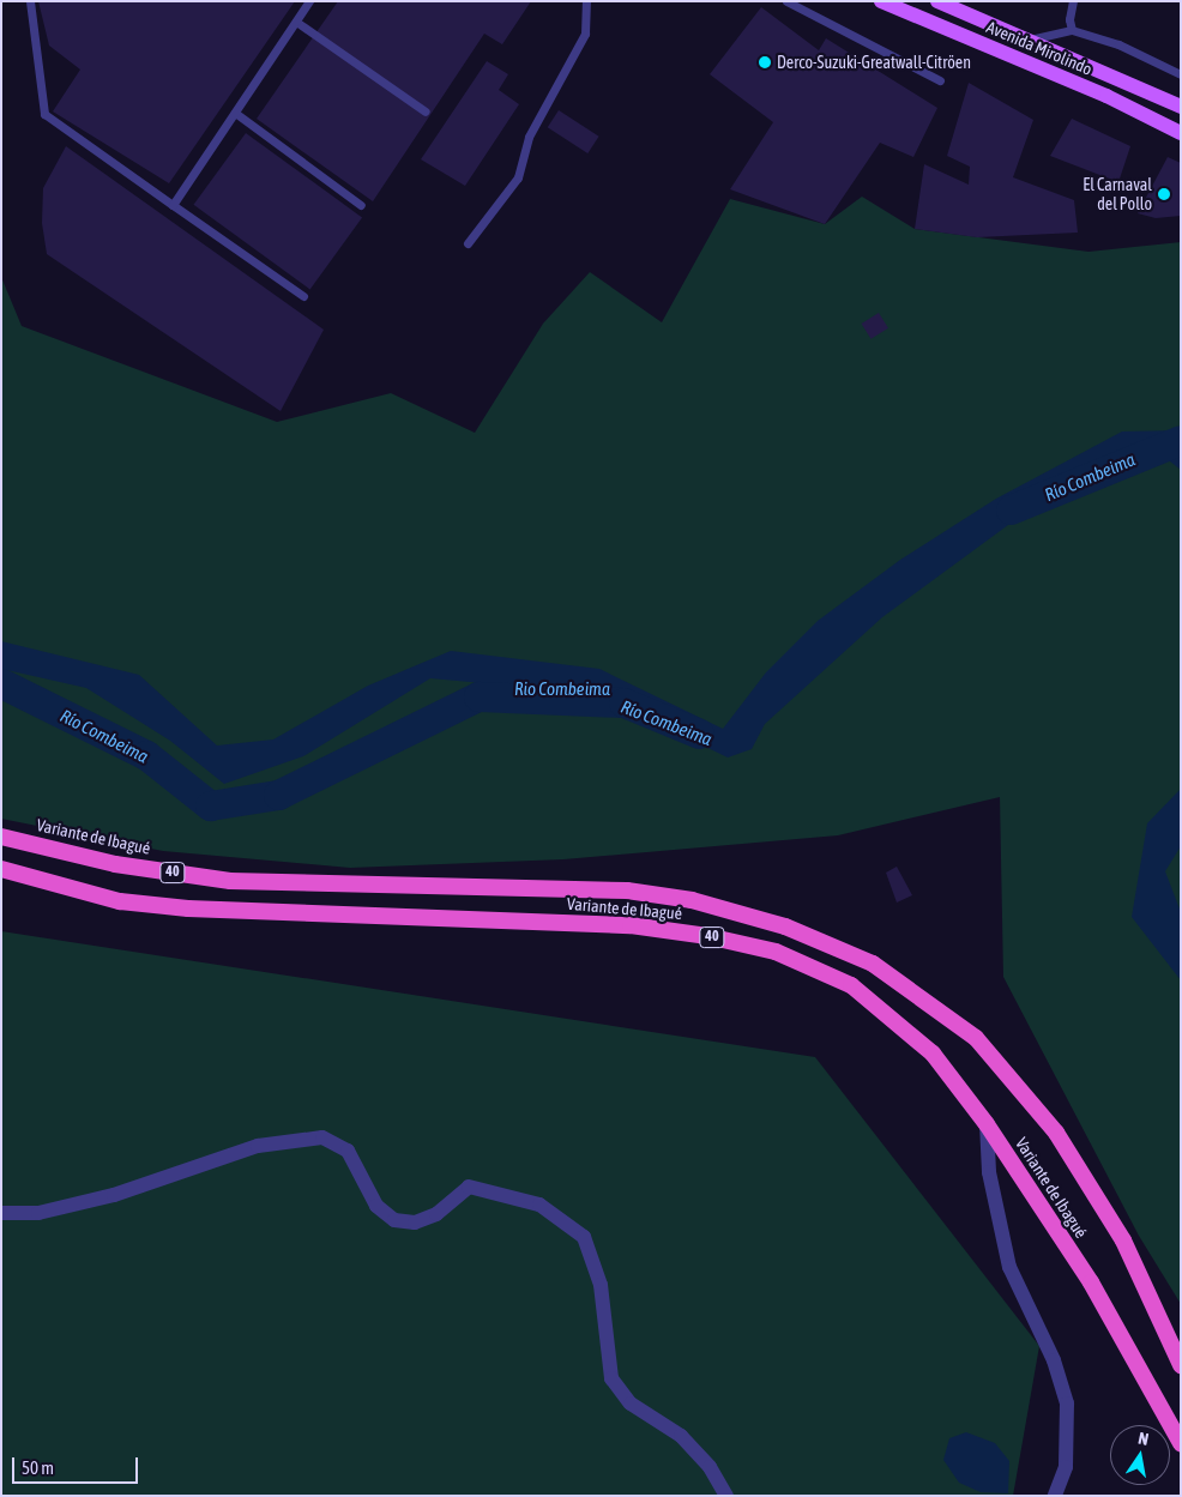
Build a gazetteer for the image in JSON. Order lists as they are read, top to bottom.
{
  "streets": {
    "highway": ["Variante de Ibagué", "40"],
    "main road": ["Avenida Mirolindo"]
  },
  "water": ["Río Combeima", "Rio Combeima"],
  "places": ["Derco-Suzuki-Greatwall-Citröen", "El Carnaval del Pollo"],
  "scale_bar": "50 m",
  "north": "top"
}
